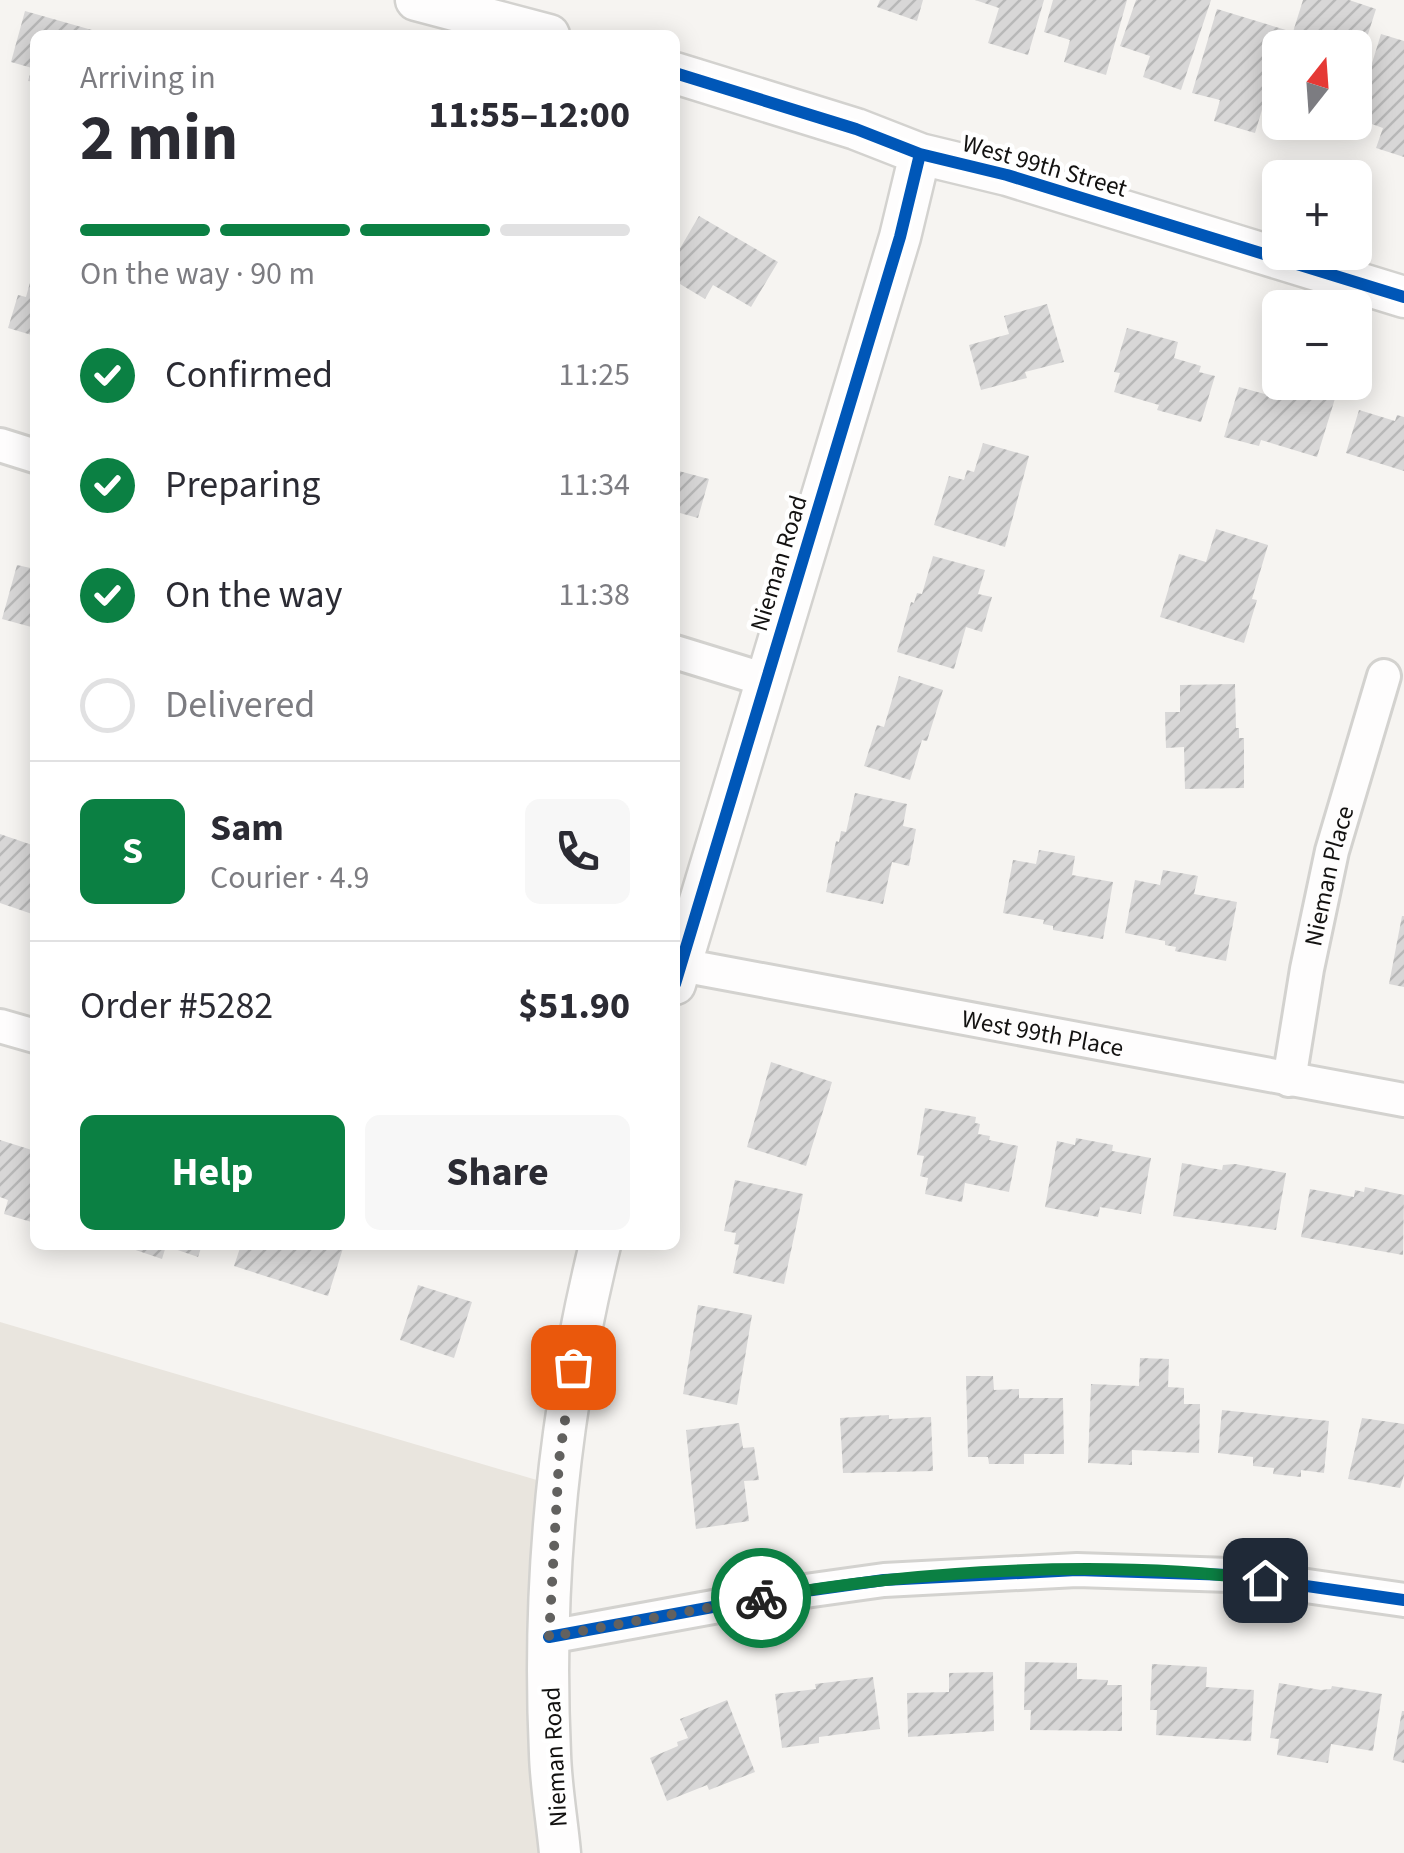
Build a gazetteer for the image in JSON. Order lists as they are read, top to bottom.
{
  "streets": {
    "street": [
      "West 99th Street",
      "Nieman Road",
      "Nieman Place",
      "West 99th Place"
    ]
  },
  "crossings": [
    ["West 99th Street", "Nieman Road"],
    ["Nieman Place", "West 99th Place"]
  ],
  "north": "top",
  "page": {
    "map_buttons": ["+", "−"],
    "heading": ["2 min", "Arriving in", "11:55–12:00"],
    "panel": [
      "Sam",
      "Courier · 4.9",
      "Order #5282",
      "$51.90"
    ],
    "bar": "On the way · 90 m",
    "list": [
      ["Confirmed", "11:25"],
      ["Preparing", "11:34"],
      ["On the way", "11:38"],
      "Delivered"
    ],
    "round": "S",
    "buttons": ["Help", "Share"]
  }
}
